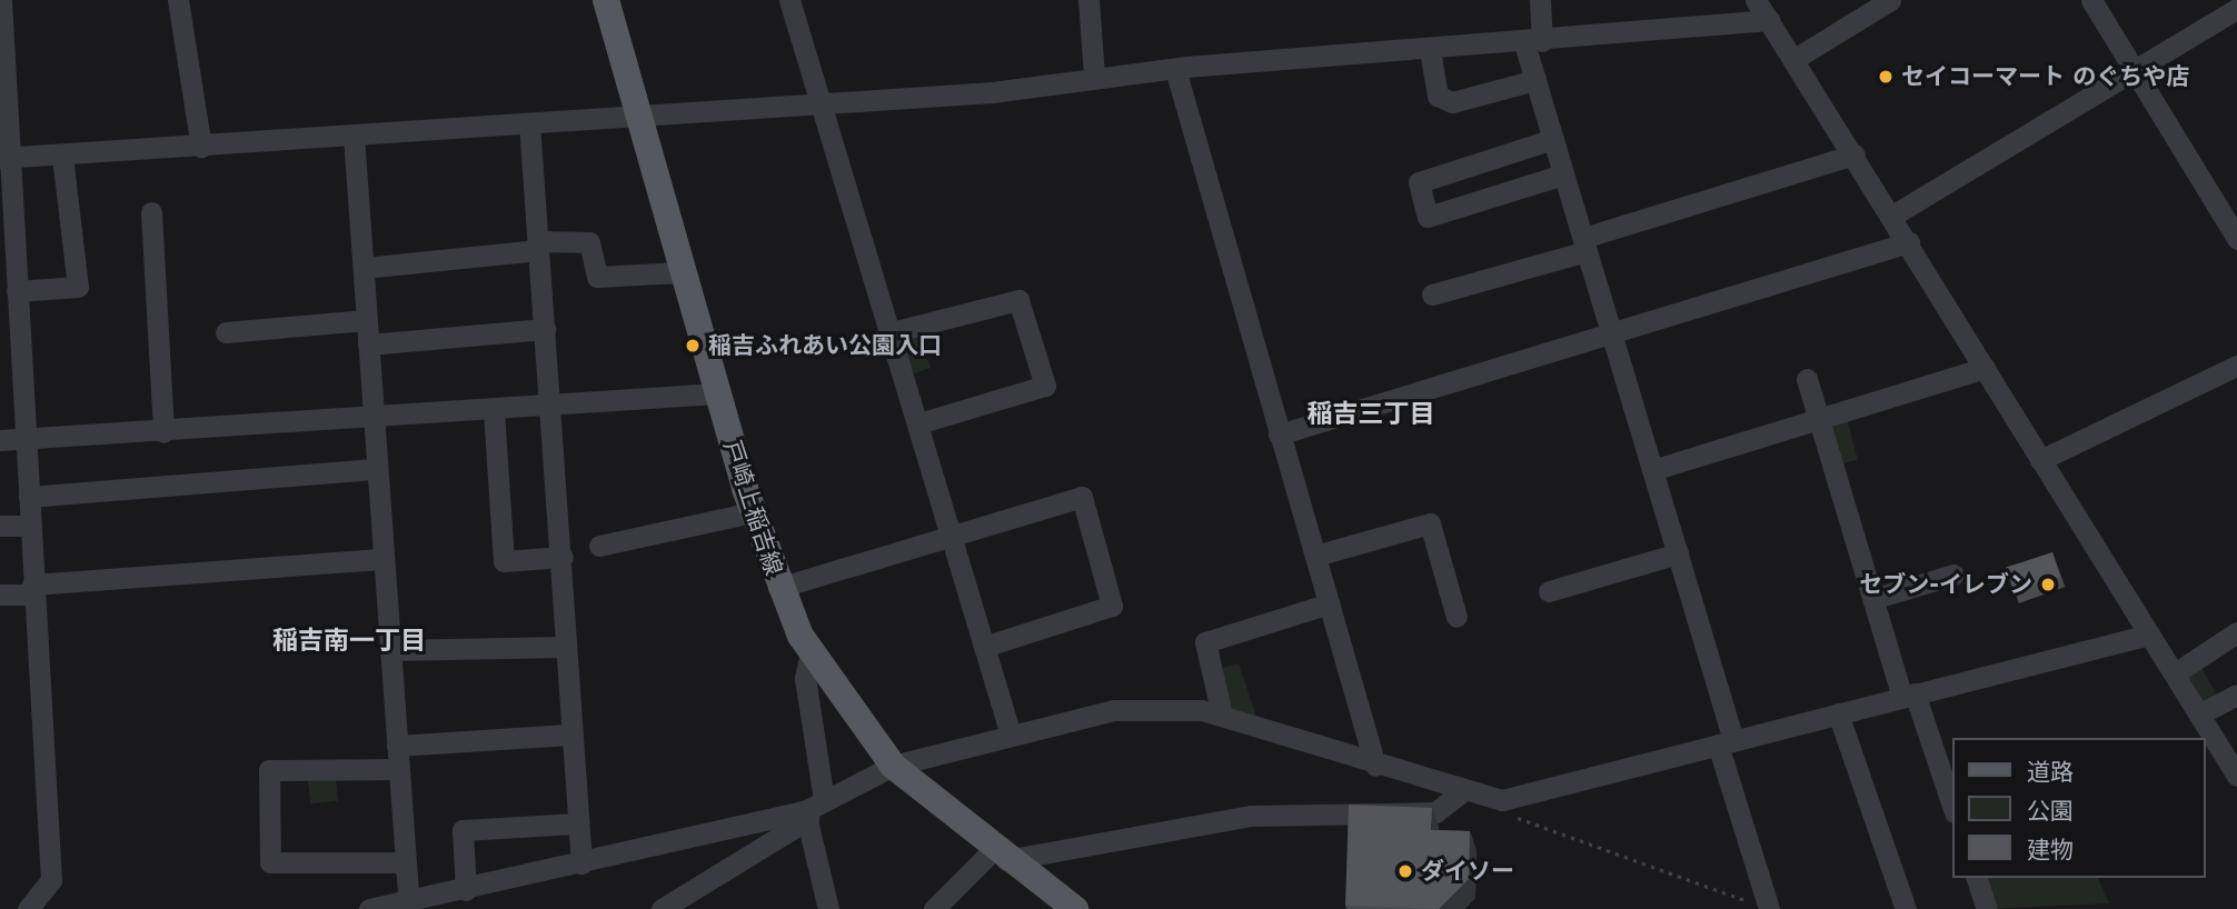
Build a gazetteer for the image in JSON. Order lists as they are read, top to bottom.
{
  "streets": {
    "main road": ["戸崎上稲吉線"]
  },
  "districts": ["稲吉三丁目", "稲吉南一丁目"],
  "places": [
    "セイコーマート のぐちや店",
    "稲吉ふれあい公園入口",
    "セブン-イレブン",
    "ダイソー"
  ],
  "legend": ["道路", "公園", "建物"]
}
